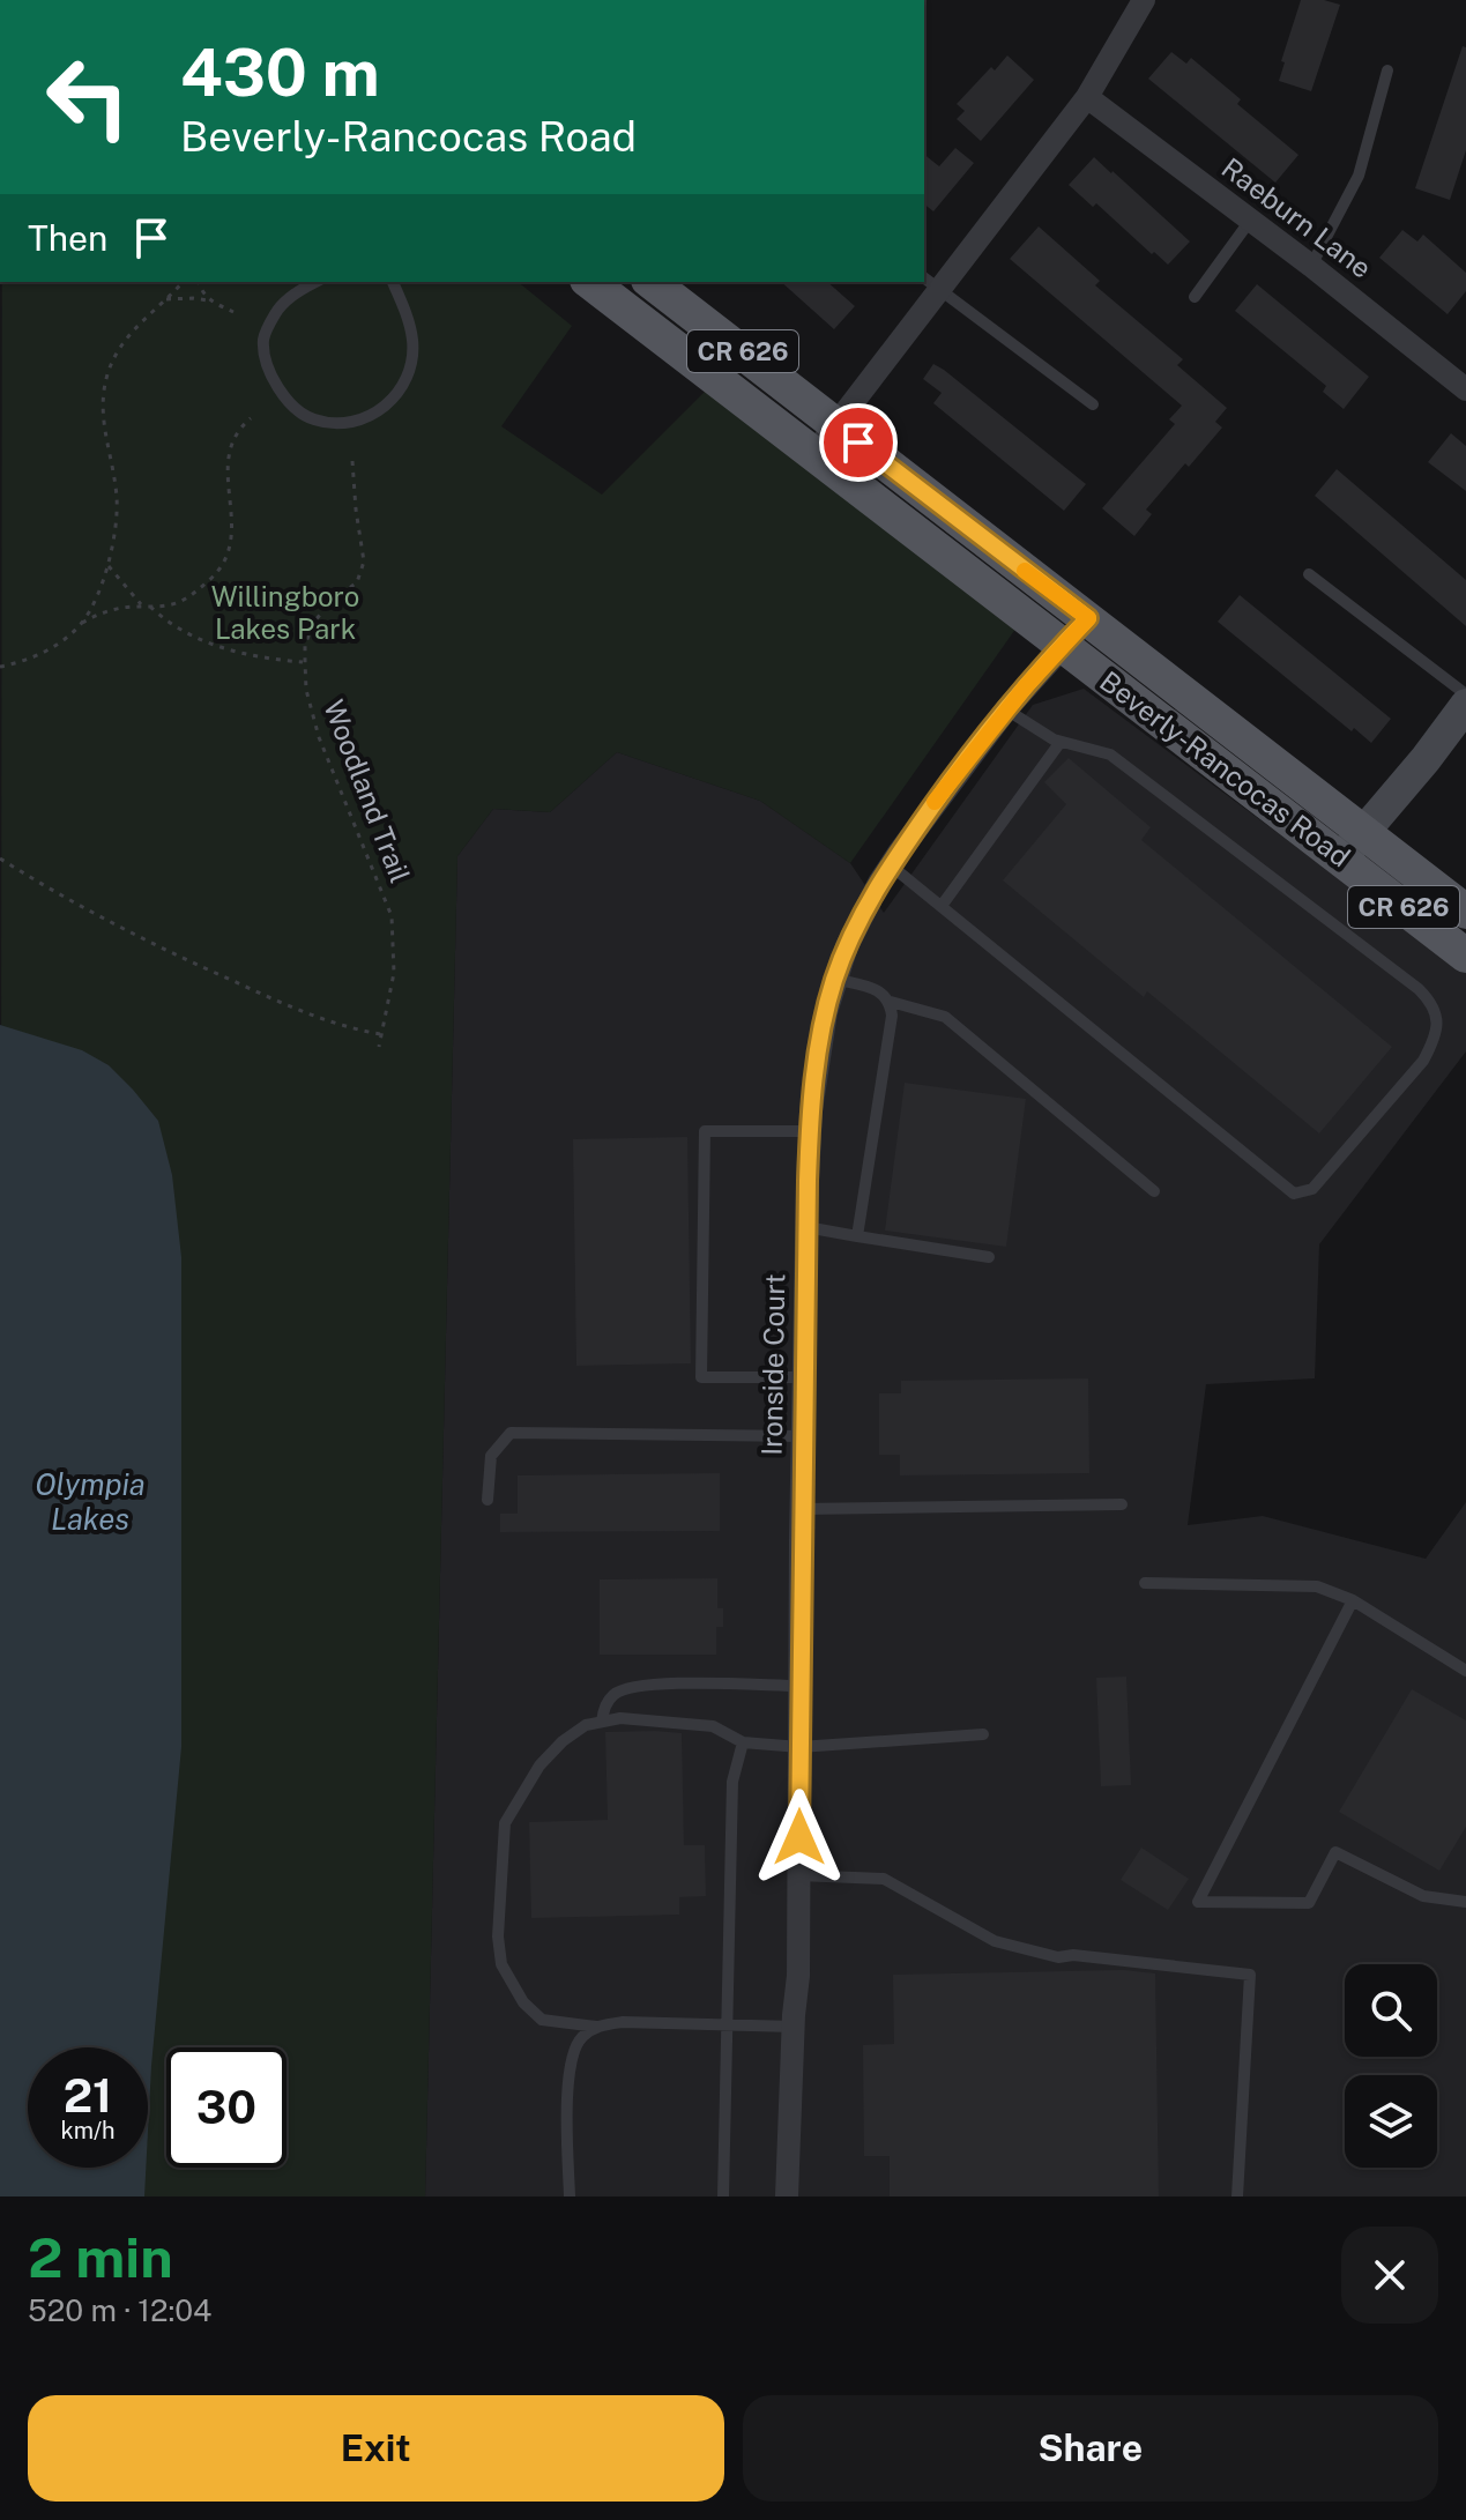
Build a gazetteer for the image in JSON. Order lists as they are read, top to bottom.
{
  "streets": {
    "main road": ["CR 626", "Beverly-Rancocas Road"],
    "street": ["Raeburn Lane", "Ironside Court"],
    "path": ["Woodland Trail"]
  },
  "crossings": [
    ["Beverly-Rancocas Road", "Ironside Court"]
  ],
  "water": ["Olympia Lakes"],
  "parks": ["Willingboro Lakes Park"],
  "page": {
    "turn": ["430 m", "Beverly-Rancocas Road"],
    "then": "Then",
    "speed": "21 km/h",
    "limit": "30",
    "heading": ["2 min", "520 m · 12:04"],
    "buttons": ["Exit", "Share"]
  }
}
